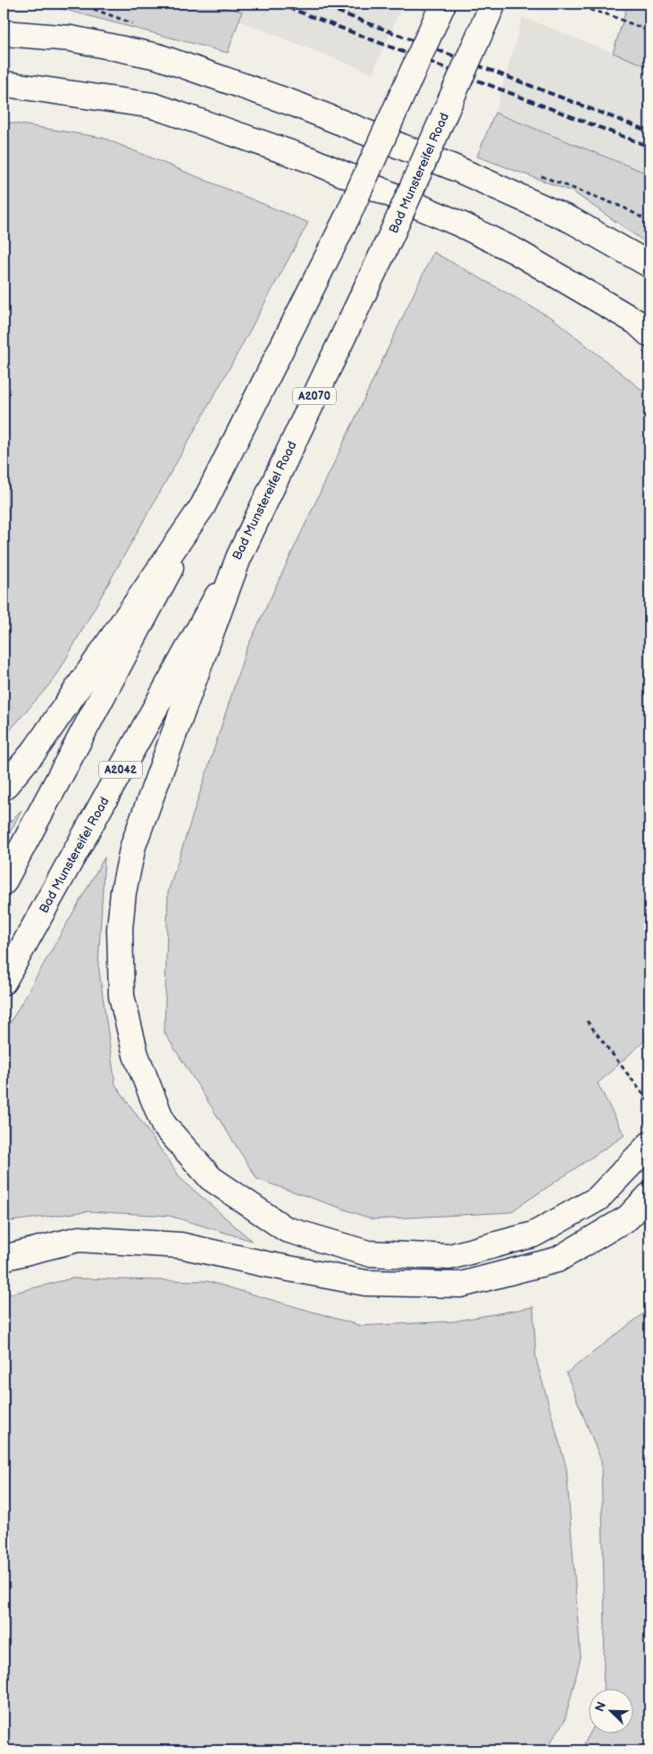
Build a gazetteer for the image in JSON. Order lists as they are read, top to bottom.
{
  "streets": {
    "main road": ["Bad Munstereifel Road", "A2070", "A2042"]
  },
  "north": "top left"
}
